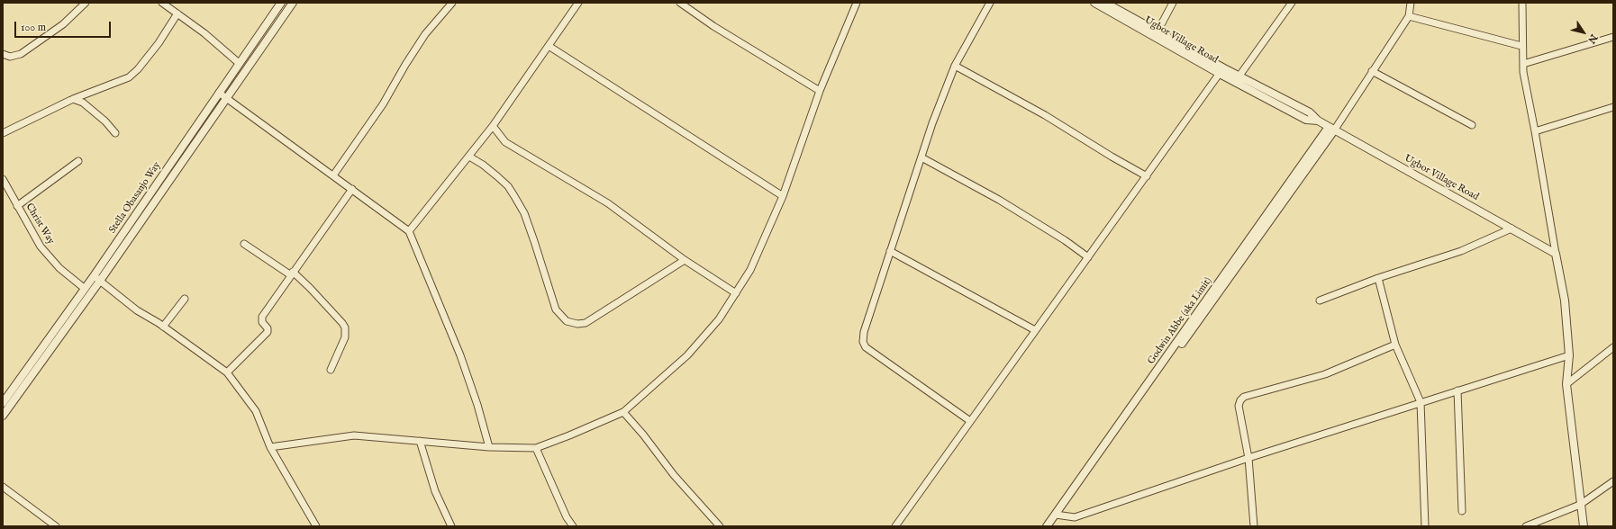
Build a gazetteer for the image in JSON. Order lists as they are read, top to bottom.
{
  "streets": {
    "street": [
      "Ugbor Village Road",
      "Stella Obasanjo Way",
      "Christ Way",
      "Godwin Abbe (aka Limit)"
    ]
  },
  "crossings": [
    ["Ugbor Village Road", "Godwin Abbe (aka Limit)"],
    ["Stella Obasanjo Way", "Christ Way"]
  ],
  "scale_bar": "100 m",
  "north": "bottom right"
}
